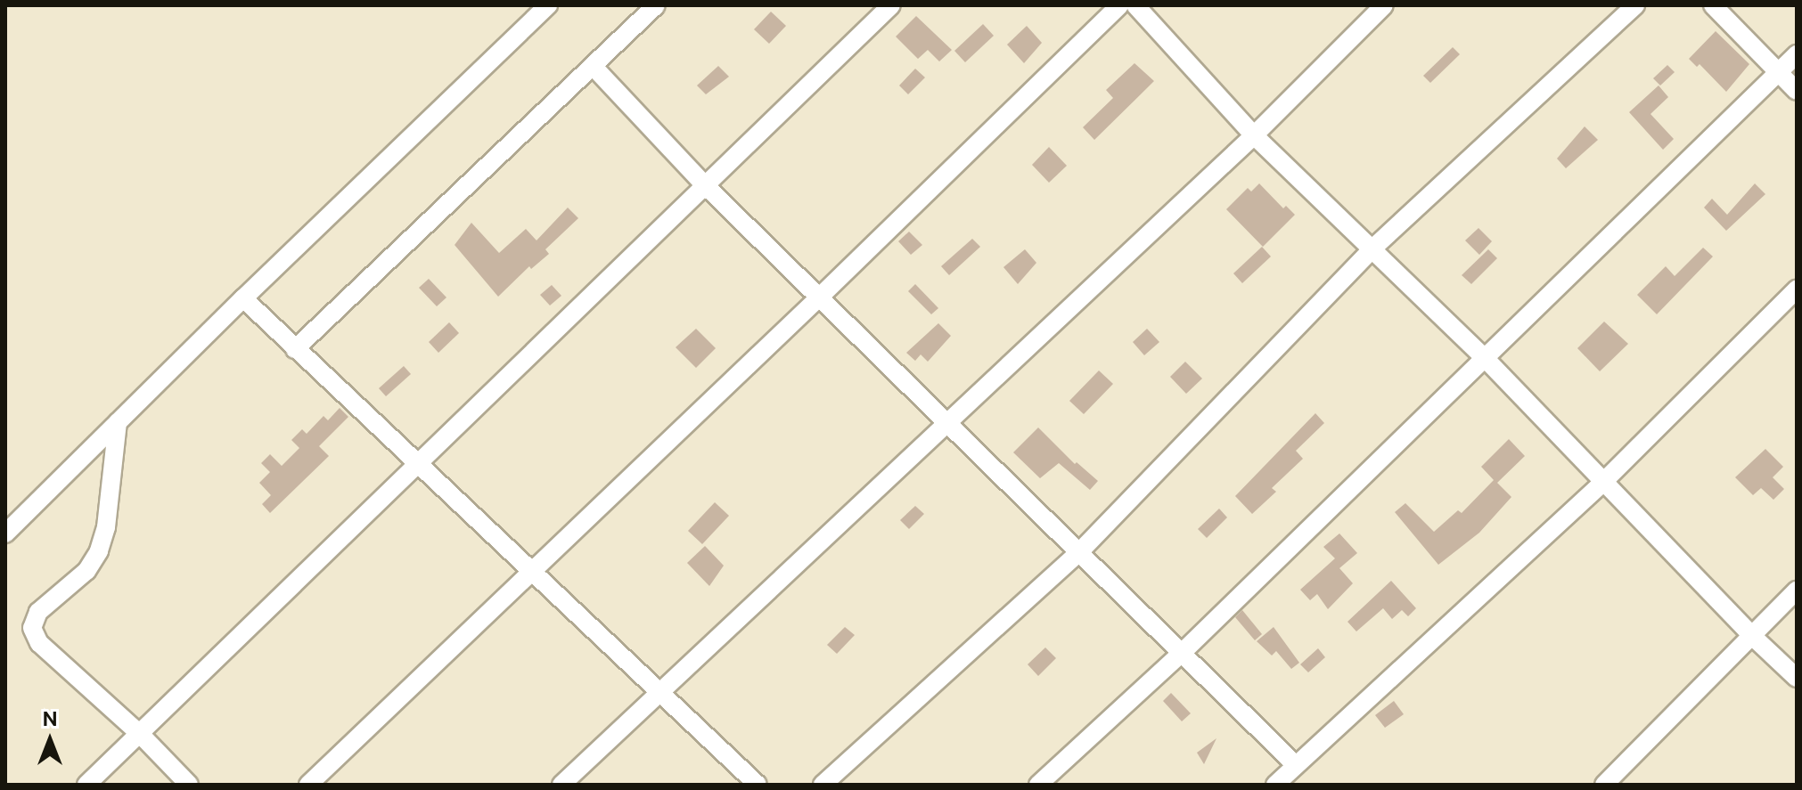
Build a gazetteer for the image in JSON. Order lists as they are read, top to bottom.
{
  "north": "top"
}
